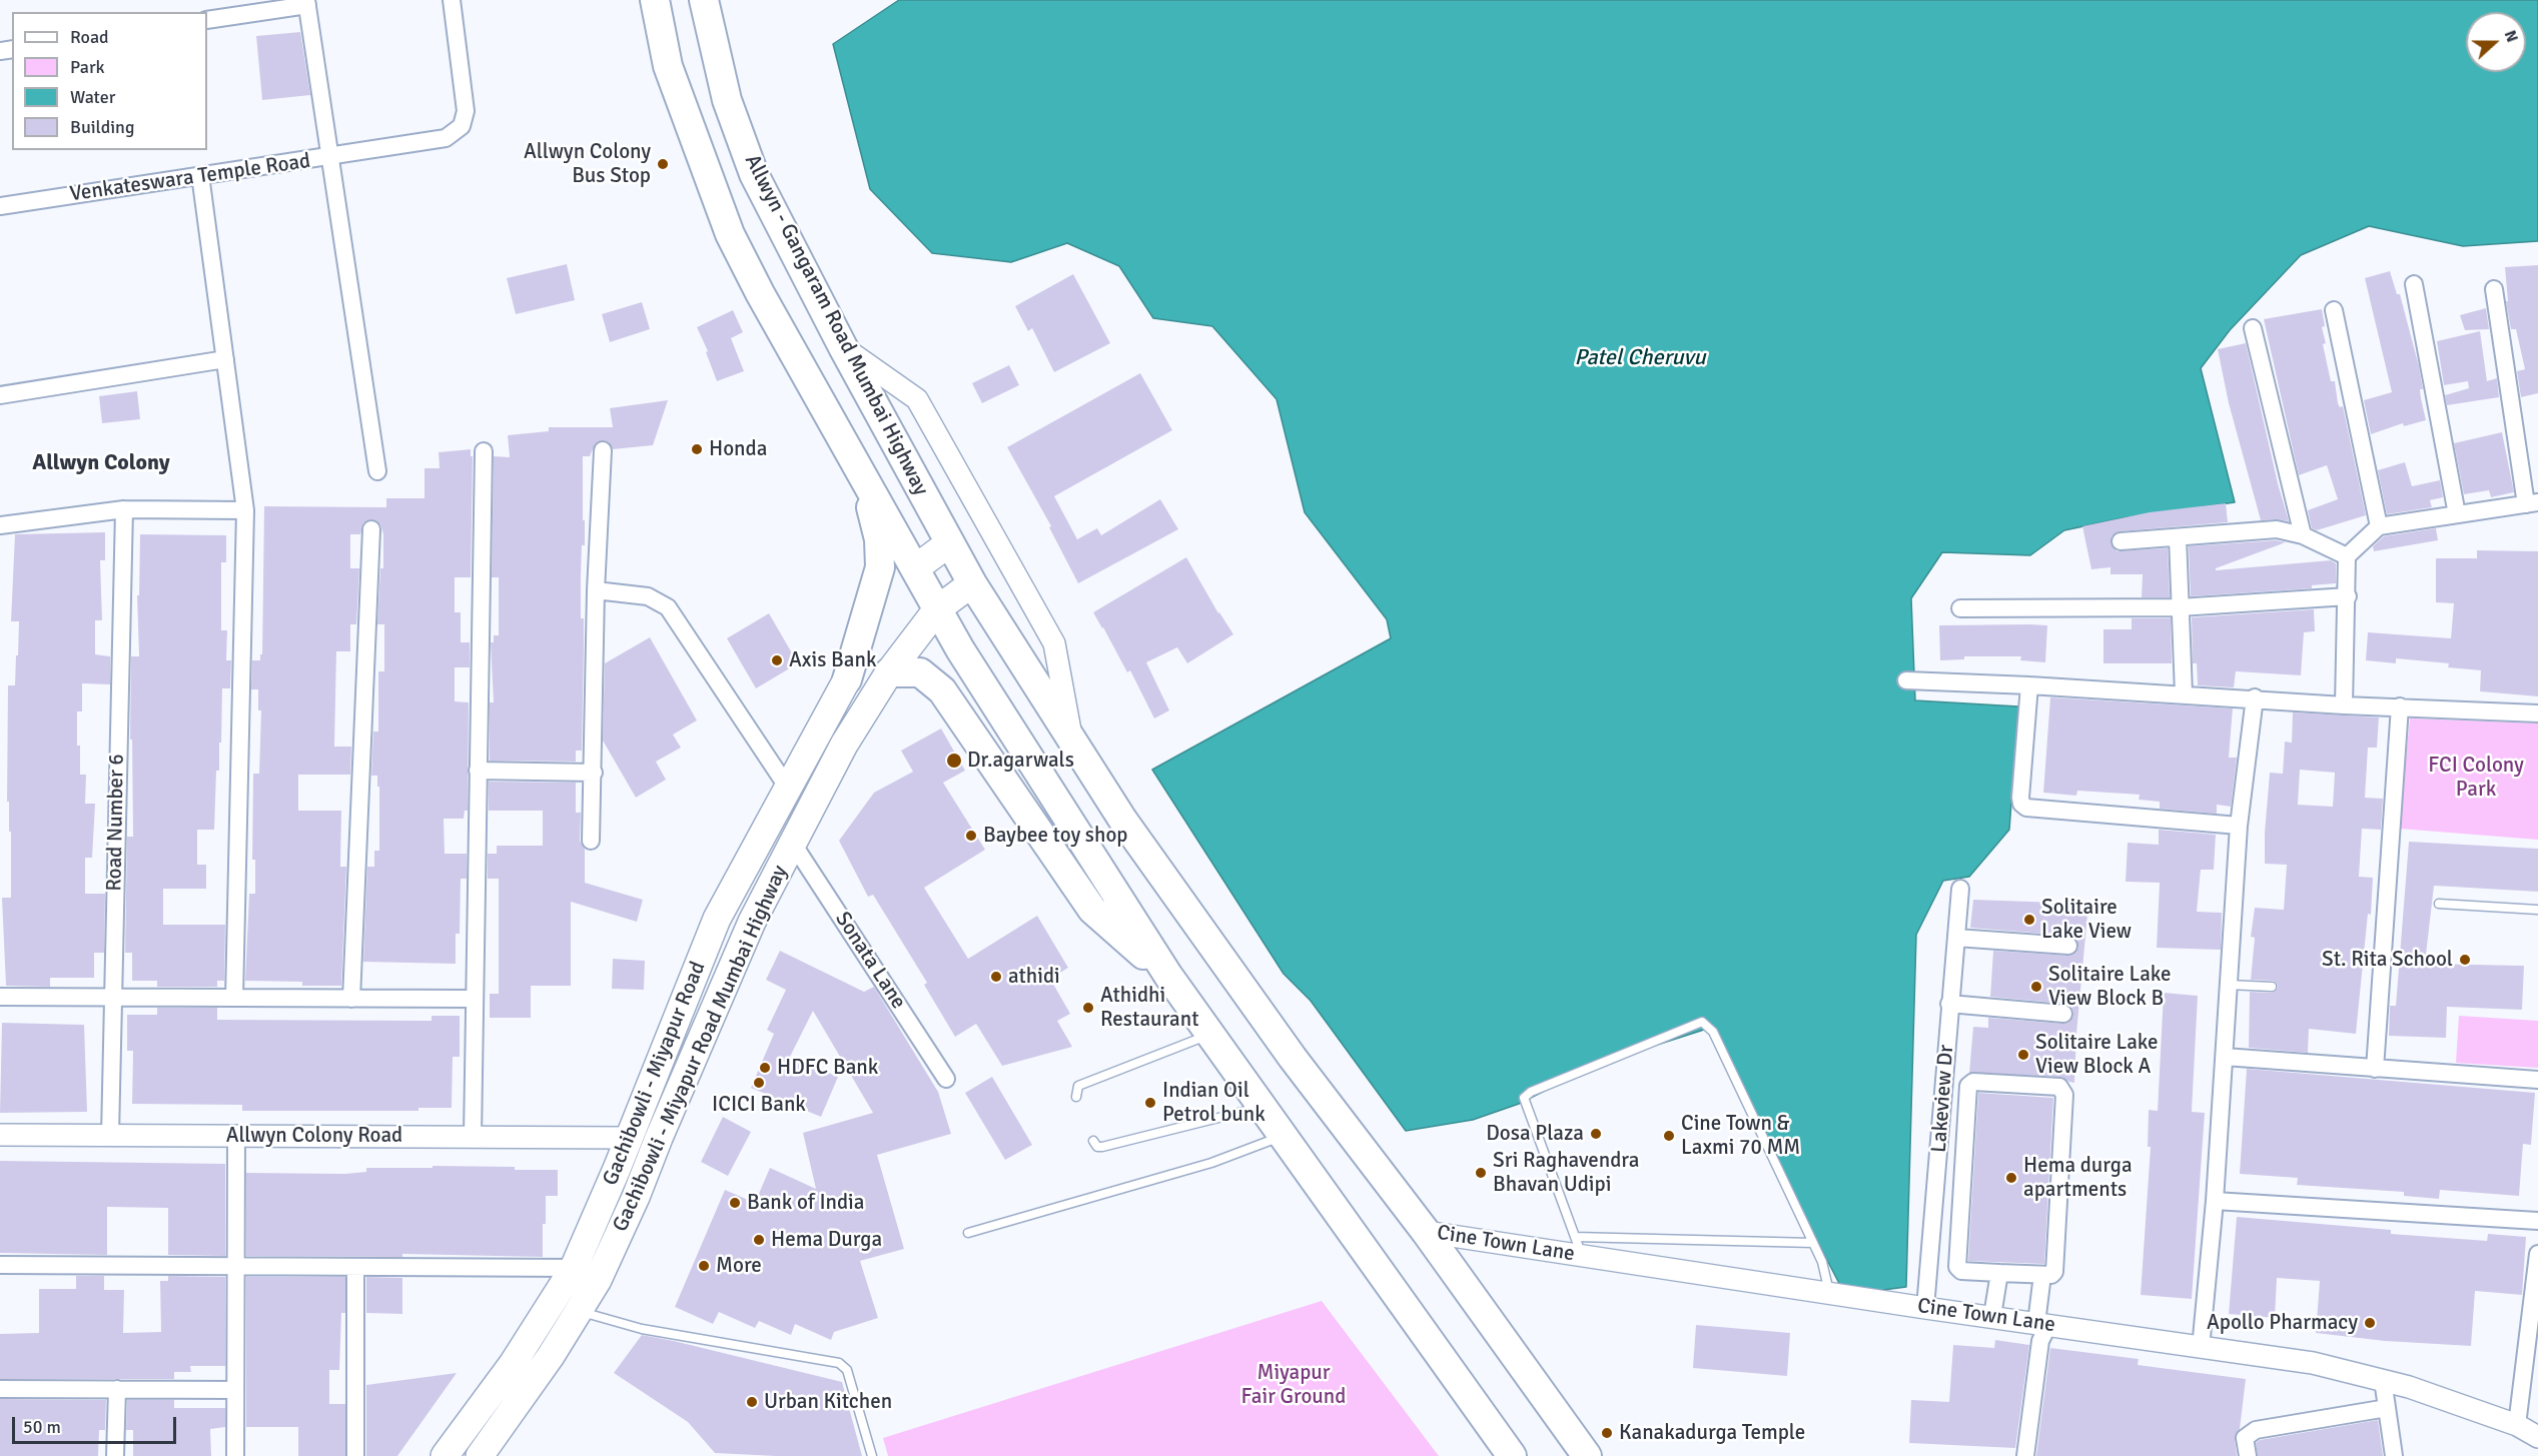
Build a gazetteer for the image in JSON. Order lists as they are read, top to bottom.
{
  "streets": {
    "highway": ["Allwyn - Gangaram Road Mumbai Highway"],
    "main road": ["Gachibowli - Miyapur Road Mumbai Highway", "Gachibowli - Miyapur Road"],
    "street": [
      "Venkateswara Temple Road",
      "Road Number 6",
      "Sonata Lane",
      "Lakeview Dr",
      "Allwyn Colony Road",
      "Cine Town Lane"
    ]
  },
  "crossings": [
    ["Allwyn - Gangaram Road Mumbai Highway", "Gachibowli - Miyapur Road Mumbai Highway"],
    ["Allwyn - Gangaram Road Mumbai Highway", "Cine Town Lane"],
    ["Road Number 6", "Allwyn Colony Road"],
    ["Sonata Lane", "Gachibowli - Miyapur Road Mumbai Highway"],
    ["Gachibowli - Miyapur Road", "Allwyn Colony Road"],
    ["Lakeview Dr", "Cine Town Lane"]
  ],
  "districts": ["Allwyn Colony"],
  "water": ["Patel Cheruvu"],
  "parks": ["FCI Colony Park", "Miyapur Fair Ground"],
  "places": [
    "Allwyn Colony Bus Stop",
    "Honda",
    "Axis Bank",
    "Dr.agarwals",
    "Baybee toy shop",
    "Solitaire Lake View",
    "St. Rita School",
    "athidi",
    "Solitaire Lake View Block B",
    "Athidhi Restaurant",
    "Solitaire Lake View Block A",
    "HDFC Bank",
    "ICICI Bank",
    "Indian Oil Petrol bunk",
    "Dosa Plaza",
    "Cine Town & Laxmi 70 MM",
    "Sri Raghavendra Bhavan Udipi",
    "Hema durga apartments",
    "Bank of India",
    "Hema Durga",
    "More",
    "Apollo Pharmacy",
    "Urban Kitchen",
    "Kanakadurga Temple"
  ],
  "legend": [
    "Road",
    "Park",
    "Water",
    "Building"
  ],
  "scale_bar": "50 m",
  "north": "right"
}
